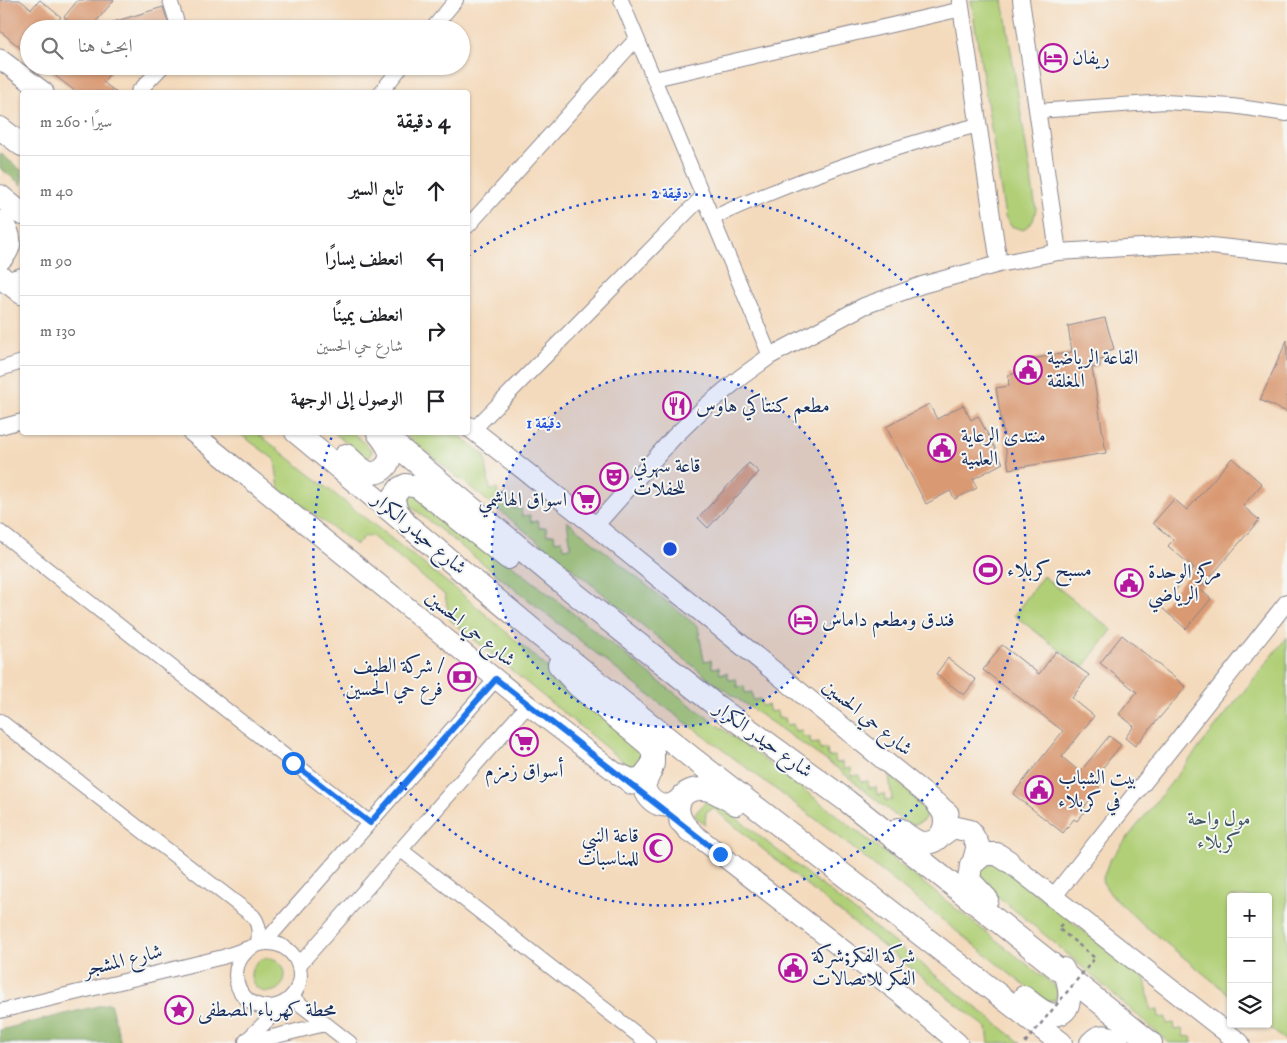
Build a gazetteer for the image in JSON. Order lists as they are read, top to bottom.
{
  "streets": {
    "highway": ["شارع حيدر الكرار"],
    "main road": ["شارع حي الحسين"],
    "street": ["شارع المشجر"]
  },
  "parks": ["مول واحة كربلاء"],
  "places": {
    "hotel": ["ريفان", "فندق ومطعم داماس"],
    "public building": [
      "القاعة الرياضية المغلقة",
      "منتدى الرعاية العلمية",
      "مركز الوحدة الرياضي",
      "بيت الشباب في كربلاء",
      "شركة الفكر;شركة الفكر للاتصالات"
    ],
    "restaurant": ["مطعم كنتاكي هاوس"],
    "theatre": ["قاعة سهرتي للحفلات"],
    "supermarket": ["اسواق الهاشمي", "أسواق زمزم"],
    "sports": ["مسبح كربلاء"],
    "bank": ["شركة الطيف / فرع حي الحسين"],
    "mosque": ["قاعة النبي للمناسبات"],
    "place": ["محطة كهرباء المصطفى"]
  },
  "page": {
    "search": "ابحث هنا",
    "heading": ["4 دقيقة", "سيرًا · 260 m"],
    "list": [
      ["تابع السير", "40 m"],
      ["انعطف يسارًا", "90 m"],
      ["انعطف يمينًا", "شارع حي الحسين", "130 m"],
      "الوصول إلى الوجهة"
    ],
    "map_buttons": ["+", "−"]
  },
  "rings": ["2 دقيقة", "1 دقيقة"]
}
